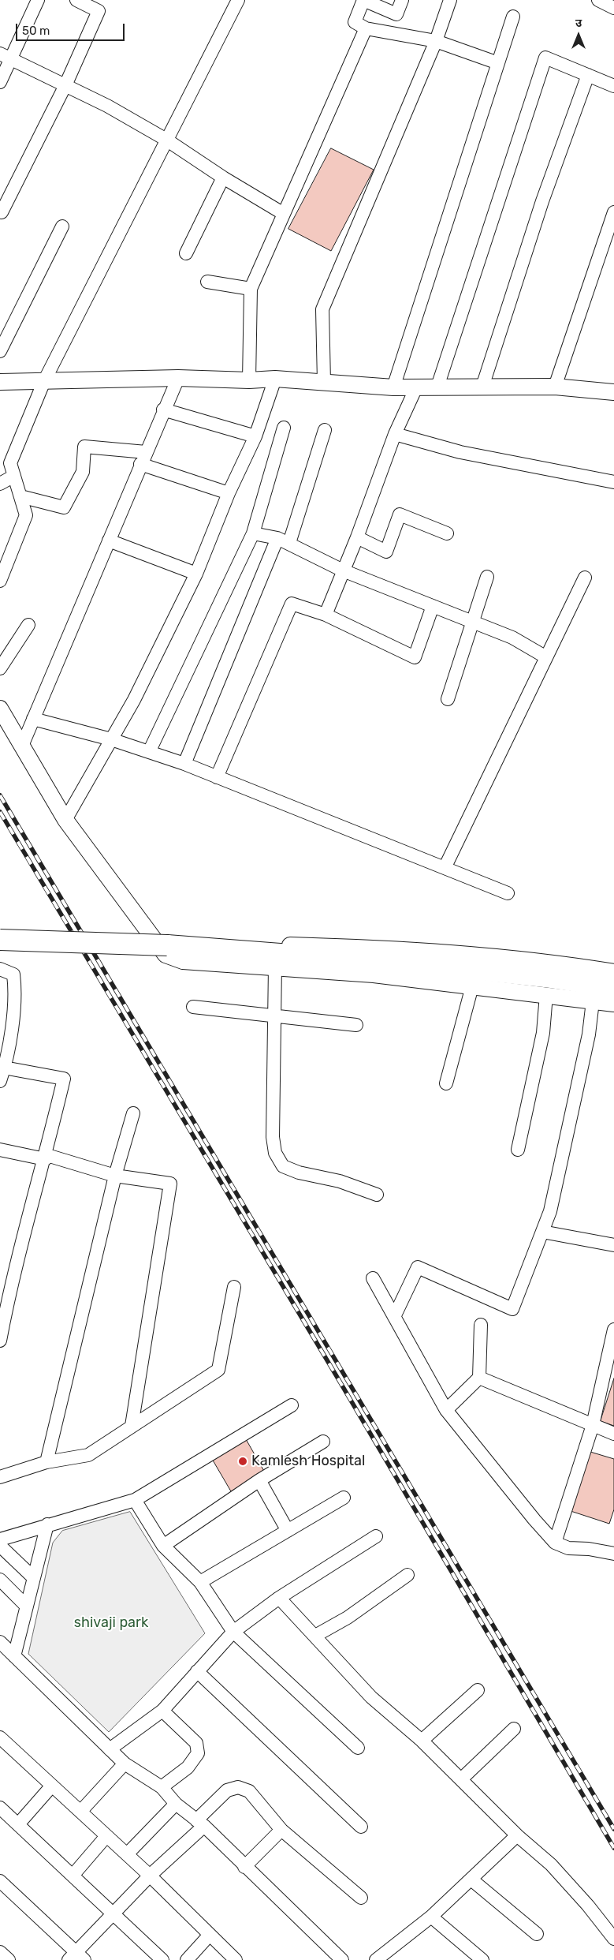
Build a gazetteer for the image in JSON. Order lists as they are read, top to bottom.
{
  "parks": ["shivaji park"],
  "places": ["Kamlesh Hospital"],
  "scale_bar": "50 m",
  "north": "top"
}
